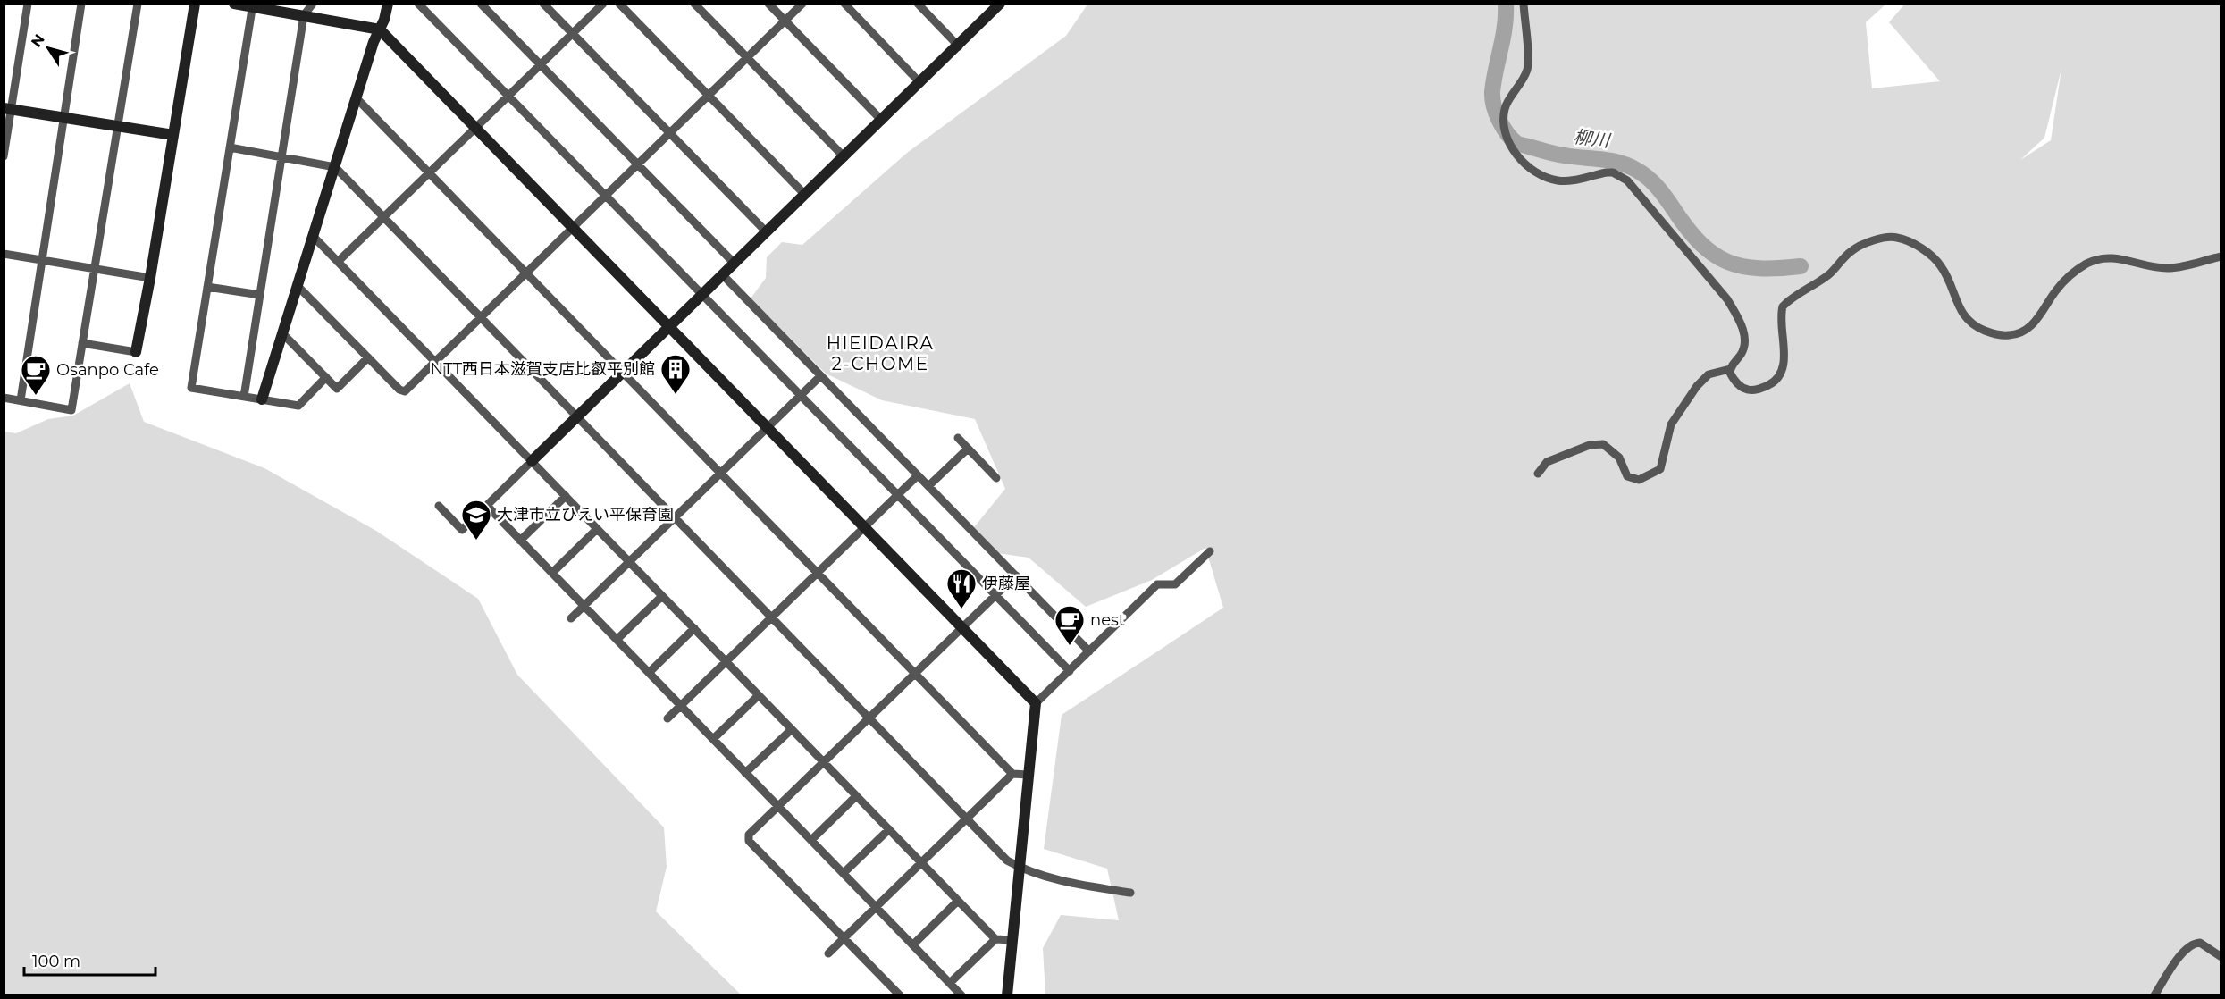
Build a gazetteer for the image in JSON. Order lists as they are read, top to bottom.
{
  "districts": ["HIEIDAIRA 2-CHOME"],
  "water": ["柳川"],
  "places": {
    "building": ["NTT西日本滋賀支店比叡平別館"],
    "cafe": ["Osanpo Cafe", "nest"],
    "school or university": ["大津市立ひえい平保育園"],
    "restaurant": ["伊藤屋"]
  },
  "scale_bar": "100 m",
  "north": "top left"
}
